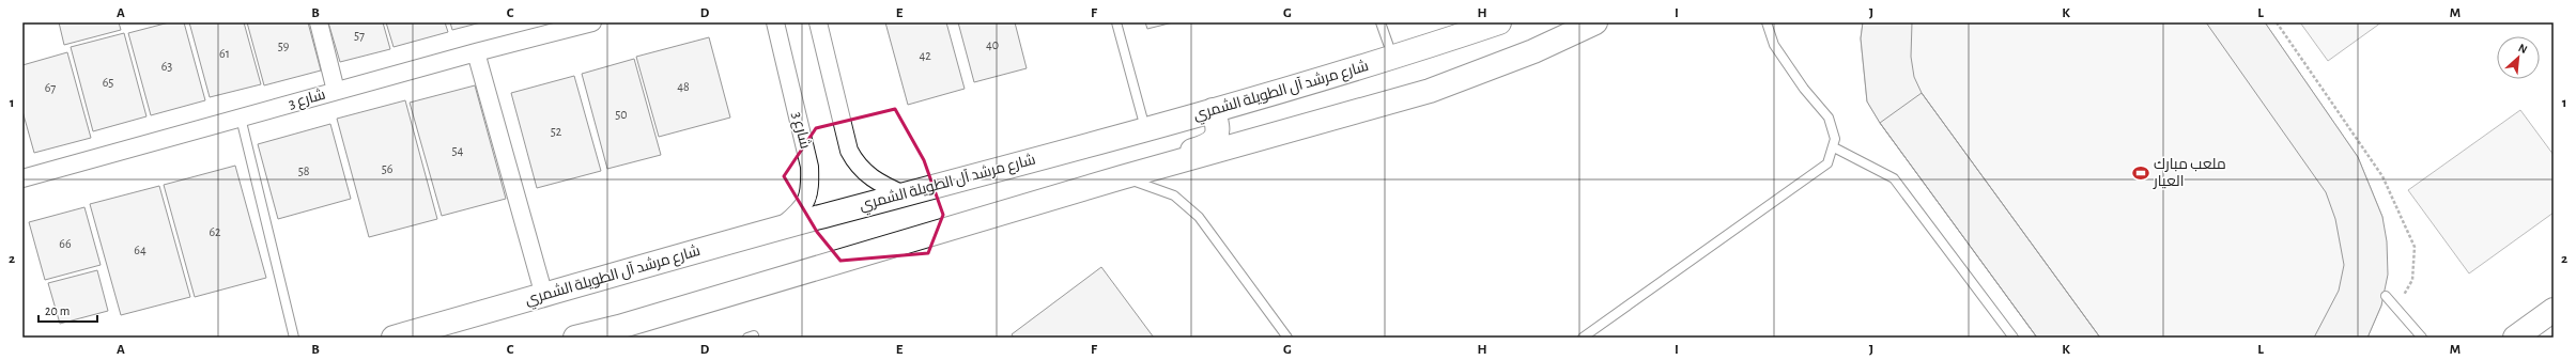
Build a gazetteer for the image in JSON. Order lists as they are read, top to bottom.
{
  "streets": {
    "main road": ["شارع مرشد آل الطويلة الشمري"],
    "street": ["شارع 3"]
  },
  "crossings": [
    ["شارع مرشد آل الطويلة الشمري", "شارع 3"]
  ],
  "places": {
    "sports": ["ملعب مبارك العيار"]
  },
  "house_numbers": [
    "57",
    "40",
    "59",
    "61",
    "42",
    "63",
    "65",
    "48",
    "67",
    "50",
    "52",
    "54",
    "56",
    "58",
    "62",
    "66",
    "64"
  ],
  "scale_bar": "20 m",
  "north": "top right",
  "grid": {
    "columns": [
      "A",
      "B",
      "C",
      "D",
      "E",
      "F",
      "G",
      "H",
      "I",
      "J",
      "K",
      "L",
      "M"
    ],
    "rows": ["1", "2"]
  }
}
